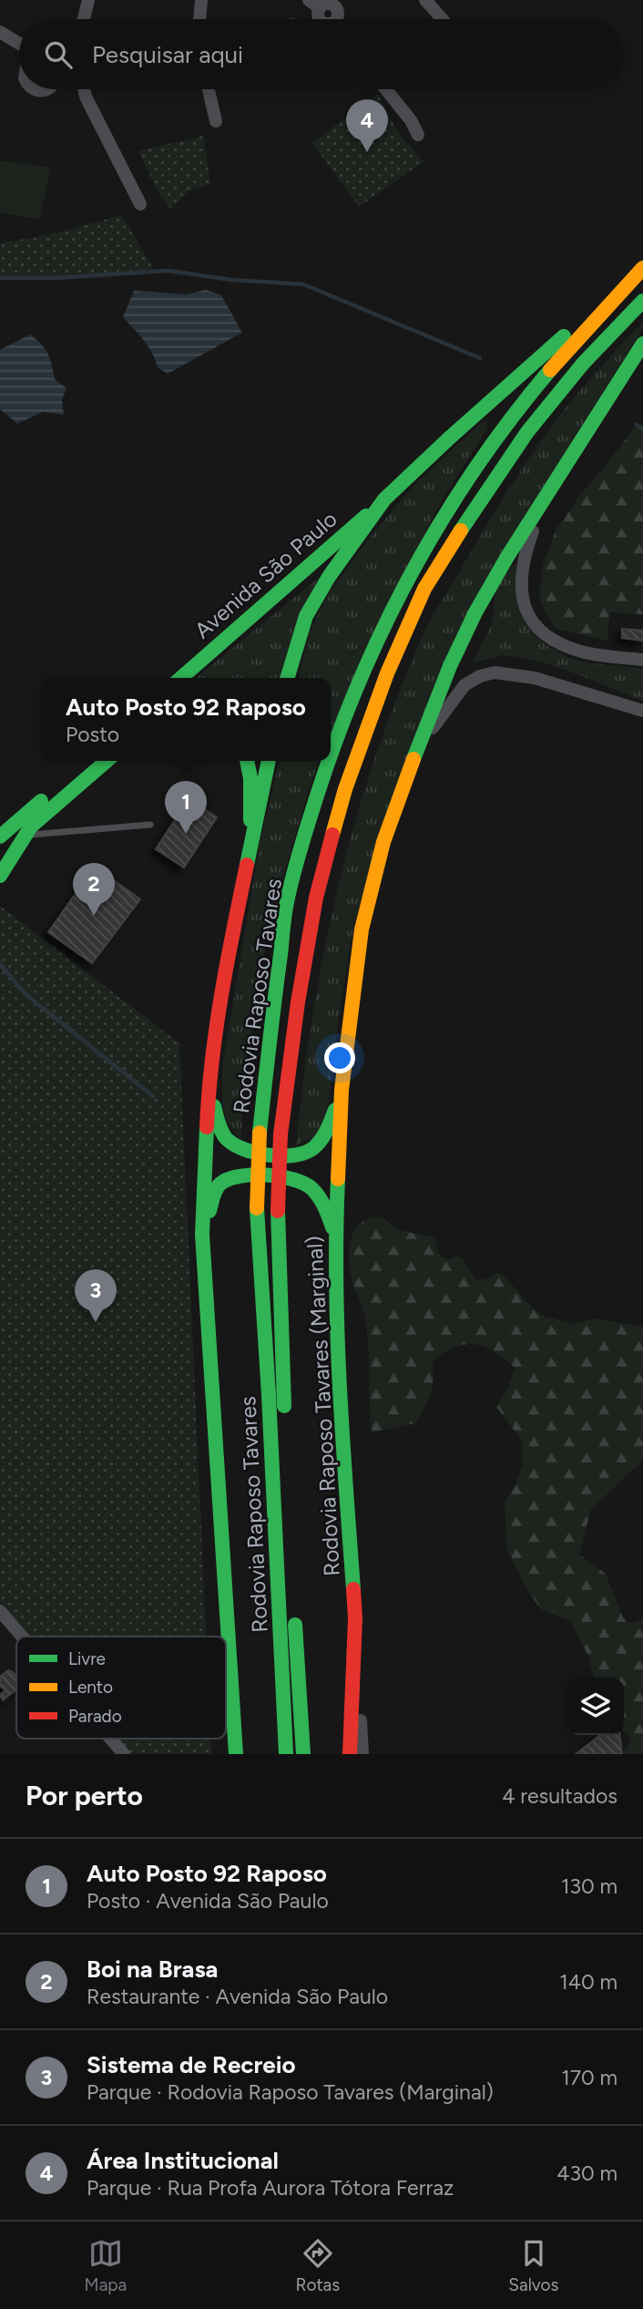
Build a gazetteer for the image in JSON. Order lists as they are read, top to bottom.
{
  "streets": {
    "main road": ["Avenida São Paulo", "Rodovia Raposo Tavares", "Rodovia Raposo Tavares (Marginal)"]
  },
  "legend": ["Livre", "Lento", "Parado"],
  "page": {
    "search": "Pesquisar aqui",
    "pins": [
      "4",
      "1",
      "2",
      "3"
    ],
    "popup": ["Auto Posto 92 Raposo", "Posto"],
    "heading": ["Por perto", "4 resultados"],
    "list": [
      {
        "mark": "1",
        "name": "Auto Posto 92 Raposo",
        "note": "Posto · Avenida São Paulo",
        "value": "130 m"
      },
      {
        "mark": "2",
        "name": "Boi na Brasa",
        "note": "Restaurante · Avenida São Paulo",
        "value": "140 m"
      },
      {
        "mark": "3",
        "name": "Sistema de Recreio",
        "note": "Parque · Rodovia Raposo Tavares (Marginal)",
        "value": "170 m"
      },
      {
        "mark": "4",
        "name": "Área Institucional",
        "note": "Parque · Rua Profa Aurora Tótora Ferraz",
        "value": "430 m"
      }
    ],
    "nav": ["Mapa", "Rotas", "Salvos"]
  }
}
